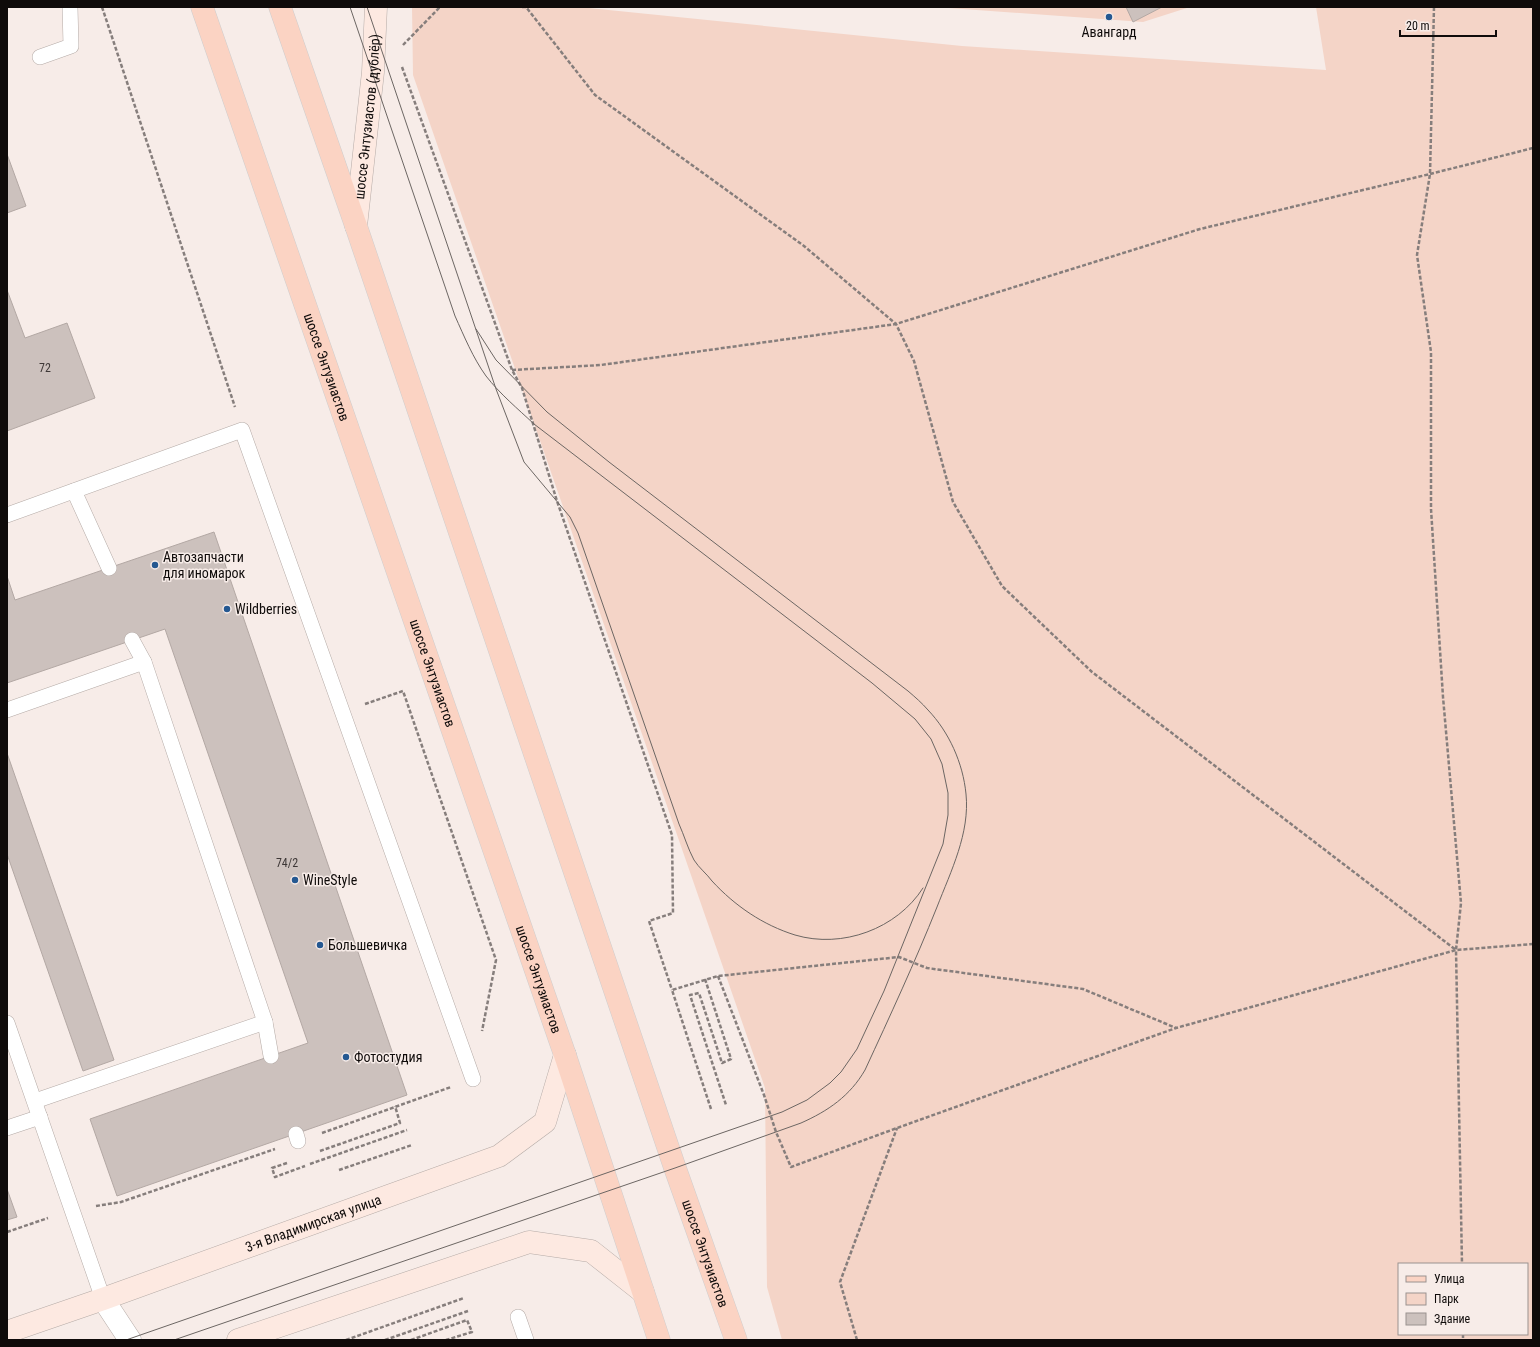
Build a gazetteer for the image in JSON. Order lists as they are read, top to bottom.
{
  "streets": {
    "main road": ["шоссе Энтузиастов"],
    "street": ["шоссе Энтузиастов (дублёр)", "3-я Владимирская улица"]
  },
  "crossings": [
    ["шоссе Энтузиастов (дублёр)", "шоссе Энтузиастов"],
    ["шоссе Энтузиастов", "3-я Владимирская улица"]
  ],
  "places": [
    "Авангард",
    "Автозапчасти для иномарок",
    "Wildberries",
    "WineStyle",
    "Большевичка",
    "Фотостудия"
  ],
  "house_numbers": ["72", "74/2"],
  "legend": ["Улица", "Парк", "Здание"],
  "scale_bar": "20 m"
}
